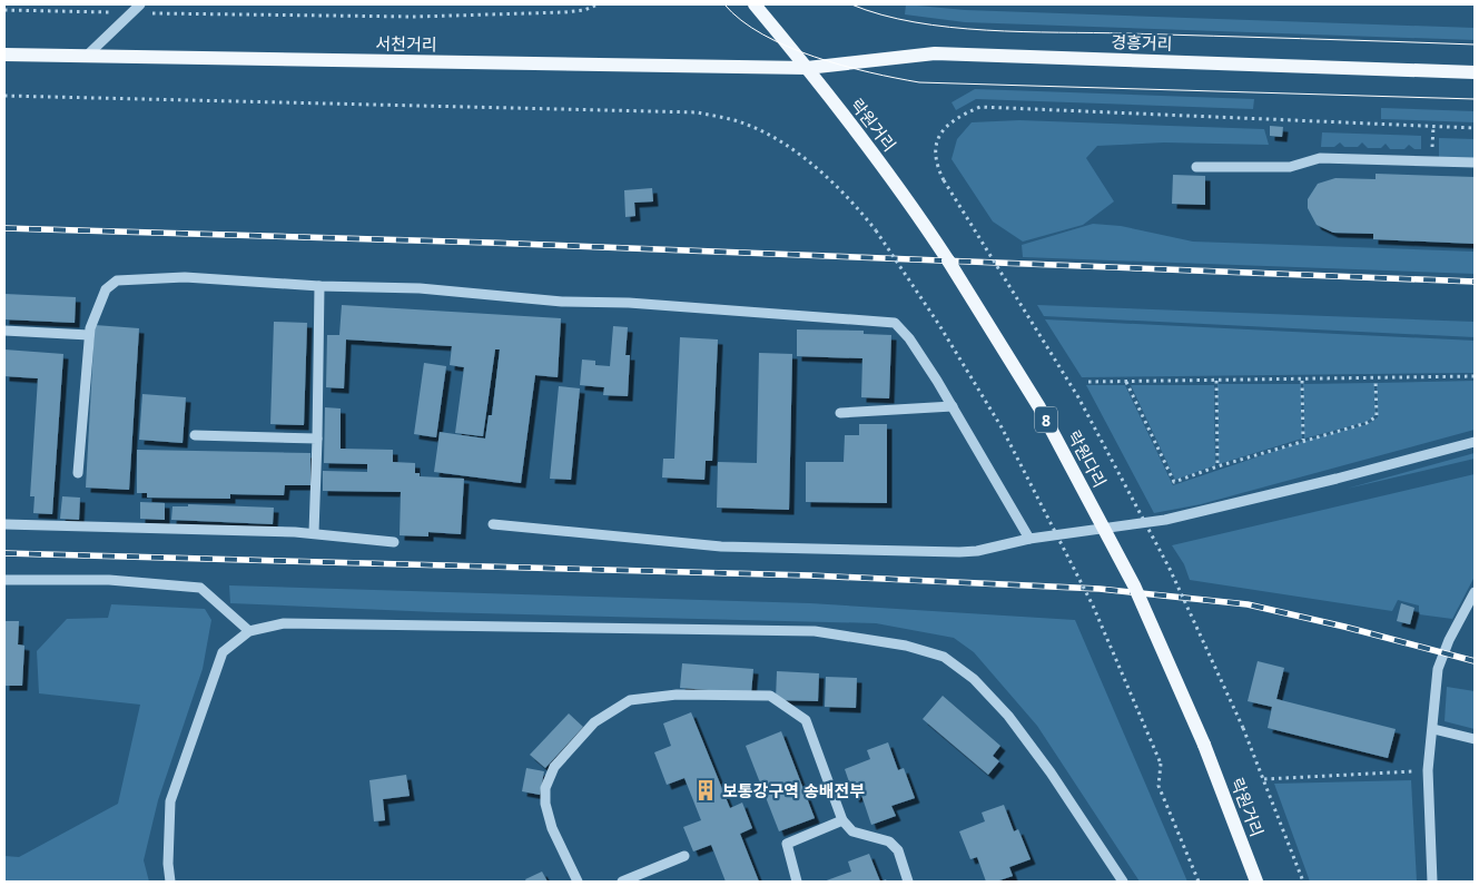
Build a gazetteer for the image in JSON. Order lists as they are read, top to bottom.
{
  "streets": {
    "main road": [
      "경흥거리",
      "서천거리",
      "락원거리",
      "8",
      "락원다리"
    ]
  },
  "crossings": [
    ["경흥거리", "서천거리"],
    ["경흥거리", "락원거리"],
    ["경흥거리", "8"],
    ["서천거리", "락원거리"],
    ["서천거리", "8"],
    ["락원거리", "8"],
    ["락원거리", "락원다리"]
  ],
  "places": {
    "building": ["보통강구역 송배전부"]
  }
}
